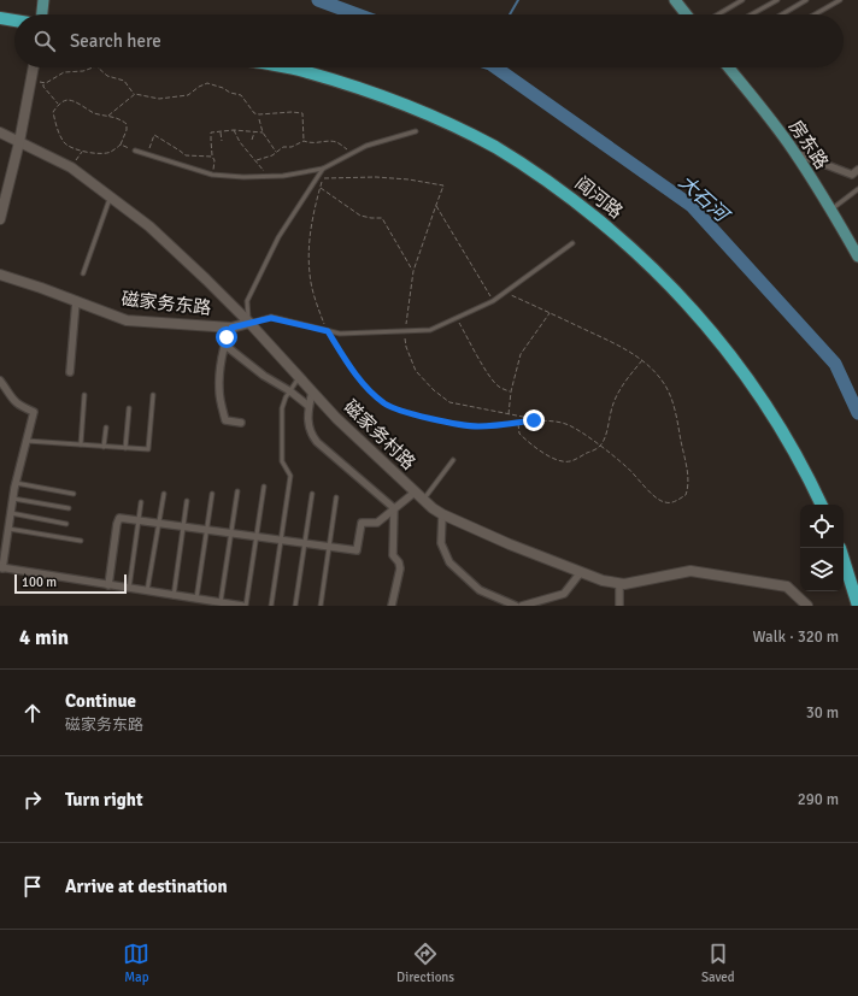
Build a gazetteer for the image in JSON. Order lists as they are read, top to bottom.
{
  "streets": {
    "highway": ["阎河路"],
    "main road": ["房东路"],
    "street": ["磁家务东路", "磁家务村路"]
  },
  "crossings": [
    ["磁家务东路", "磁家务村路"]
  ],
  "water": ["大石河"],
  "scale_bar": "100 m",
  "page": {
    "search": "Search here",
    "scale": "100 m",
    "heading": ["4 min", "Walk · 320 m"],
    "list": [
      ["Continue", "磁家务东路", "30 m"],
      ["Turn right", "290 m"],
      "Arrive at destination"
    ],
    "nav": ["Map", "Directions", "Saved"]
  }
}
